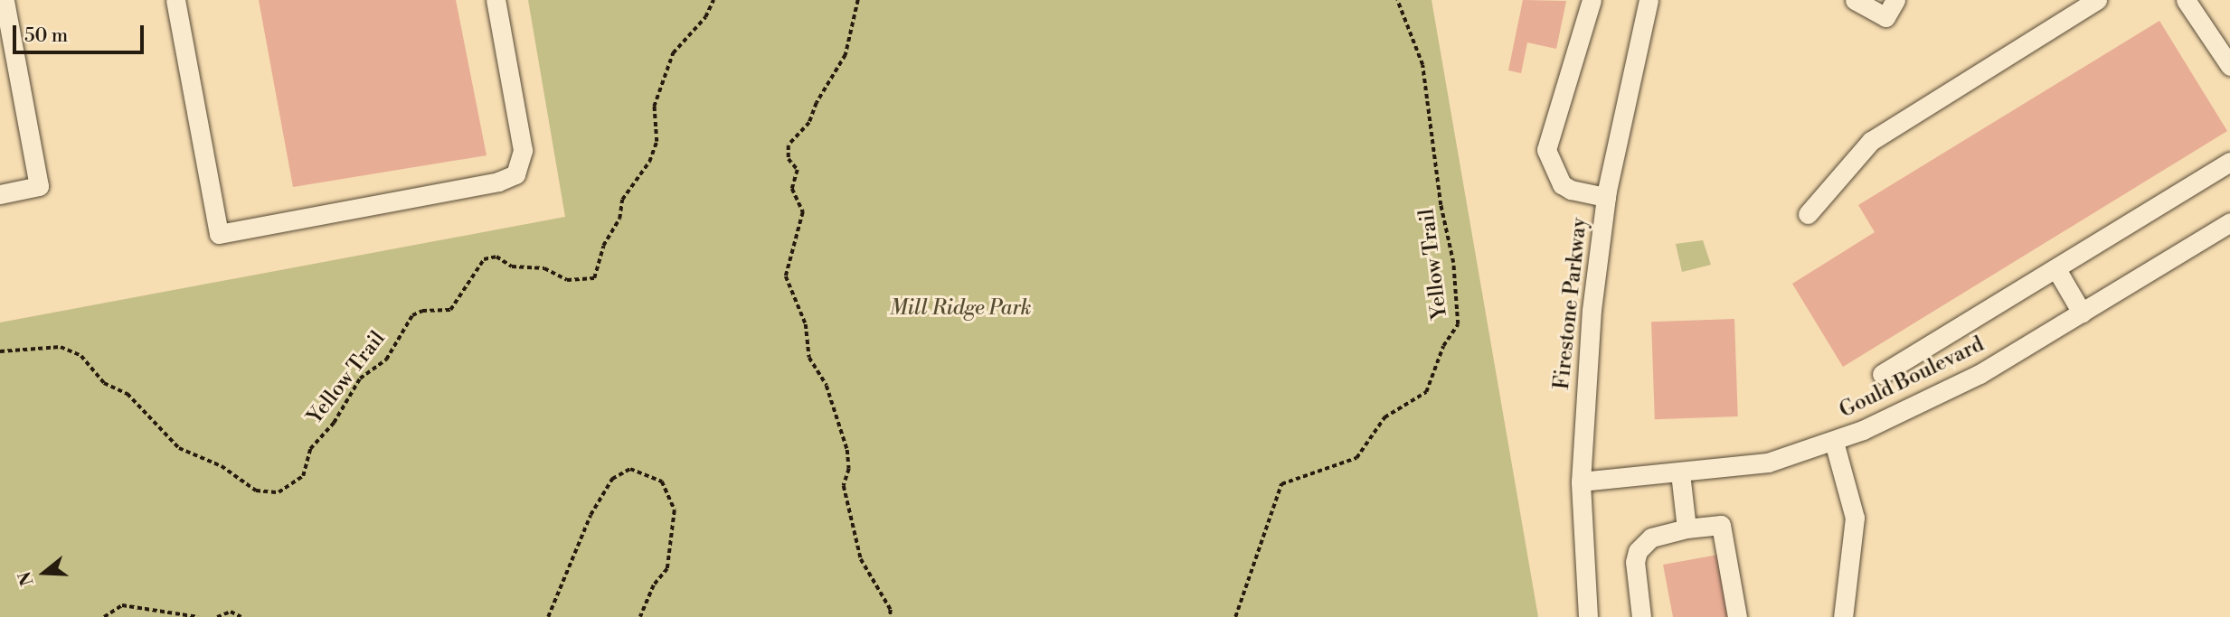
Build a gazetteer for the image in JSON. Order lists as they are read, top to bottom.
{
  "streets": {
    "street": ["Firestone Parkway", "Gould Boulevard"],
    "path": ["Yellow Trail"]
  },
  "crossings": [
    ["Firestone Parkway", "Gould Boulevard"]
  ],
  "parks": ["Mill Ridge Park"],
  "scale_bar": "50 m",
  "north": "left"
}
